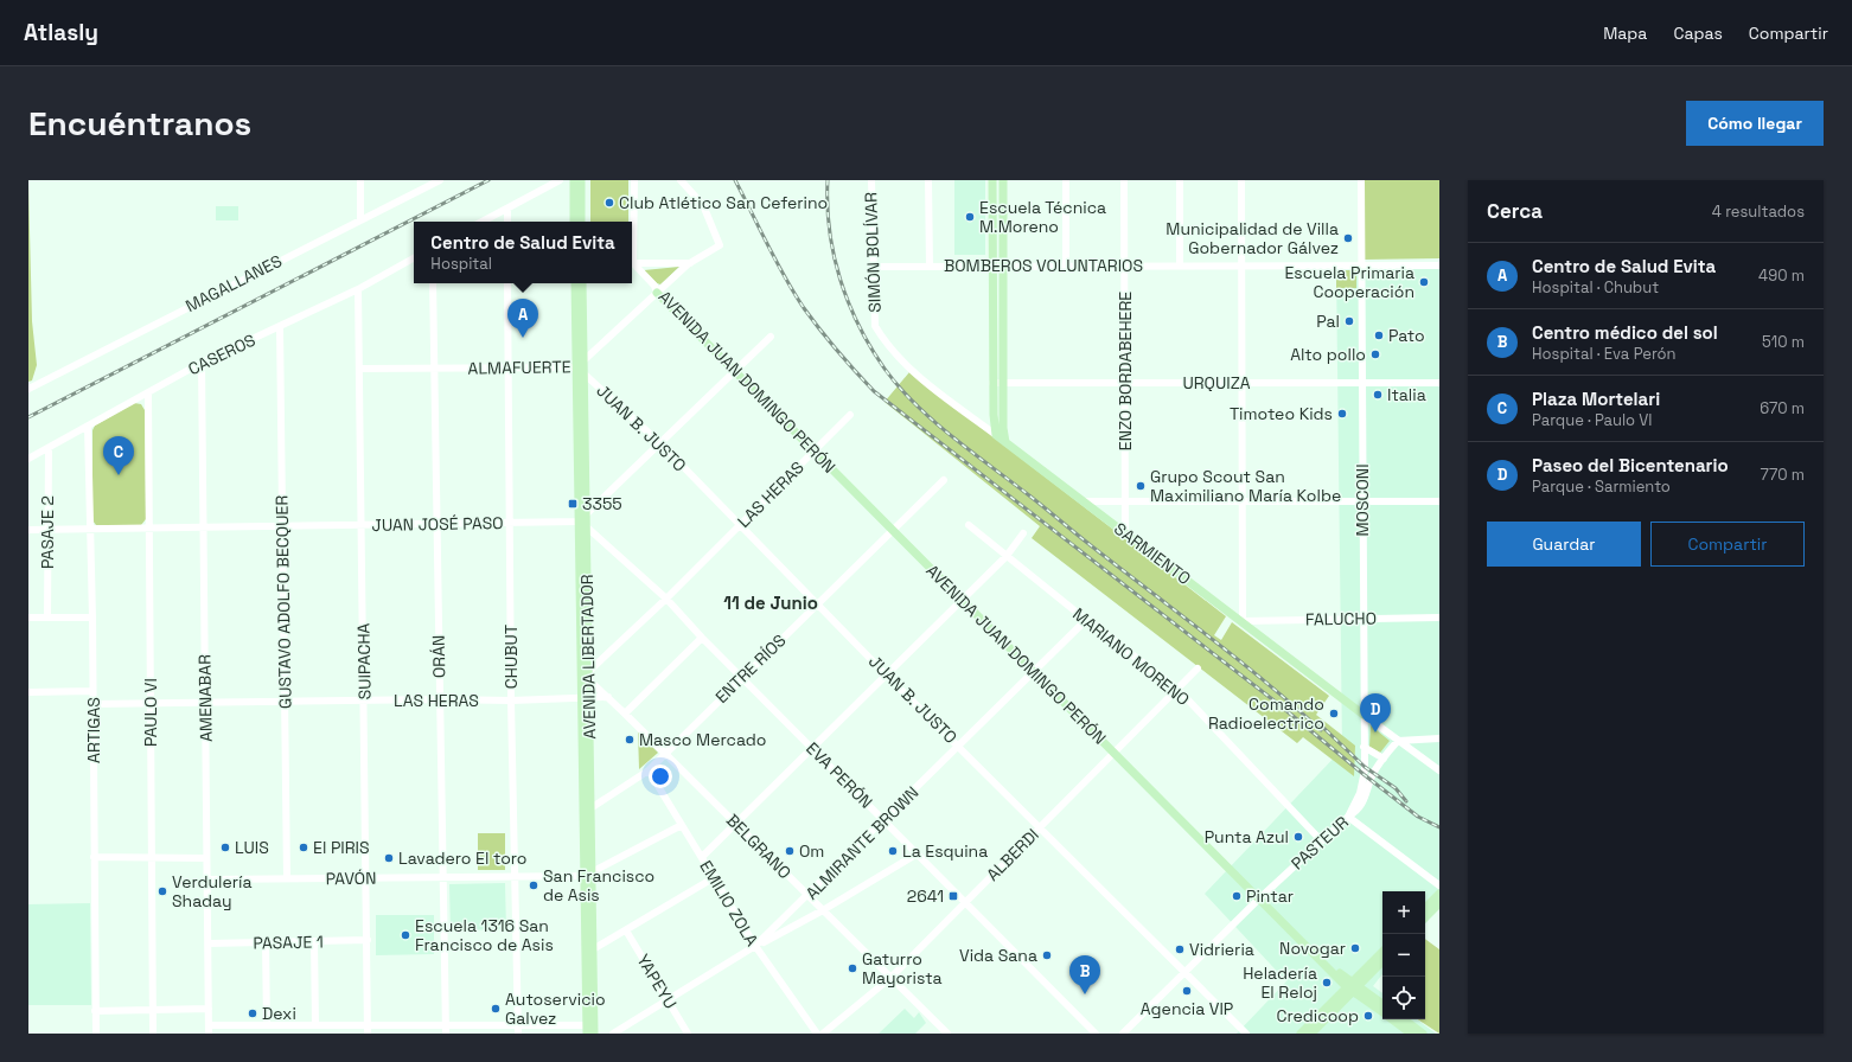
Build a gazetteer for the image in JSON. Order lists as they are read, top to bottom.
{
  "streets": {
    "main road": ["AVENIDA JUAN DOMINGO PERÓN", "SARMIENTO", "AVENIDA LIBERTADOR"],
    "street": [
      "SIMÓN BOLÍVAR",
      "BOMBEROS VOLUNTARIOS",
      "MAGALLANES",
      "CASEROS",
      "ALMAFUERTE",
      "ENZO BORDABEHERE",
      "URQUIZA",
      "JUAN B. JUSTO",
      "LAS HERAS",
      "MOSCONI",
      "JUAN JOSÉ PASO",
      "PASAJE 2",
      "GUSTAVO ADOLFO BECQUER",
      "FALUCHO",
      "ORÁN",
      "CHUBUT",
      "MARIANO MORENO",
      "SUIPACHA",
      "ENTRE RÍOS",
      "AMENABAR",
      "PAULO VI",
      "ARTIGAS",
      "EVA PERÓN",
      "ALMIRANTE BROWN",
      "PASTEUR",
      "BELGRANO",
      "ALBERDI",
      "PAVÓN",
      "EMILIO ZOLA",
      "PASAJE 1",
      "YAPEYU"
    ]
  },
  "crossings": [
    ["SIMÓN BOLÍVAR", "BOMBEROS VOLUNTARIOS"],
    ["SIMÓN BOLÍVAR", "SARMIENTO"],
    ["BOMBEROS VOLUNTARIOS", "ENZO BORDABEHERE"],
    ["BOMBEROS VOLUNTARIOS", "MOSCONI"],
    ["CASEROS", "PASAJE 2"],
    ["CASEROS", "GUSTAVO ADOLFO BECQUER"],
    ["CASEROS", "SUIPACHA"],
    ["CASEROS", "AMENABAR"],
    ["CASEROS", "PAULO VI"],
    ["CASEROS", "ARTIGAS"],
    ["ALMAFUERTE", "AVENIDA JUAN DOMINGO PERÓN"],
    ["ALMAFUERTE", "JUAN B. JUSTO"],
    ["ALMAFUERTE", "ORÁN"],
    ["ALMAFUERTE", "CHUBUT"],
    ["ALMAFUERTE", "AVENIDA LIBERTADOR"],
    ["ALMAFUERTE", "SUIPACHA"],
    ["ENZO BORDABEHERE", "URQUIZA"],
    ["ENZO BORDABEHERE", "SARMIENTO"],
    ["AVENIDA JUAN DOMINGO PERÓN", "LAS HERAS"],
    ["AVENIDA JUAN DOMINGO PERÓN", "ENTRE RÍOS"],
    ["AVENIDA JUAN DOMINGO PERÓN", "ALMIRANTE BROWN"],
    ["AVENIDA JUAN DOMINGO PERÓN", "PASTEUR"],
    ["AVENIDA JUAN DOMINGO PERÓN", "ALBERDI"],
    ["URQUIZA", "MOSCONI"],
    ["JUAN B. JUSTO", "LAS HERAS"],
    ["JUAN B. JUSTO", "AVENIDA LIBERTADOR"],
    ["JUAN B. JUSTO", "ENTRE RÍOS"],
    ["JUAN B. JUSTO", "ALMIRANTE BROWN"],
    ["JUAN B. JUSTO", "PASTEUR"],
    ["JUAN B. JUSTO", "ALBERDI"],
    ["LAS HERAS", "GUSTAVO ADOLFO BECQUER"],
    ["LAS HERAS", "ORÁN"],
    ["LAS HERAS", "CHUBUT"],
    ["LAS HERAS", "AVENIDA LIBERTADOR"],
    ["LAS HERAS", "SUIPACHA"],
    ["LAS HERAS", "AMENABAR"],
    ["LAS HERAS", "PAULO VI"],
    ["LAS HERAS", "ARTIGAS"],
    ["LAS HERAS", "EVA PERÓN"],
    ["LAS HERAS", "BELGRANO"],
    ["MOSCONI", "SARMIENTO"],
    ["MOSCONI", "FALUCHO"],
    ["MOSCONI", "PASTEUR"],
    ["JUAN JOSÉ PASO", "PASAJE 2"],
    ["JUAN JOSÉ PASO", "GUSTAVO ADOLFO BECQUER"],
    ["JUAN JOSÉ PASO", "ORÁN"],
    ["JUAN JOSÉ PASO", "CHUBUT"],
    ["JUAN JOSÉ PASO", "AVENIDA LIBERTADOR"],
    ["JUAN JOSÉ PASO", "SUIPACHA"],
    ["JUAN JOSÉ PASO", "AMENABAR"],
    ["JUAN JOSÉ PASO", "PAULO VI"],
    ["JUAN JOSÉ PASO", "ARTIGAS"],
    ["JUAN JOSÉ PASO", "EVA PERÓN"],
    ["SARMIENTO", "FALUCHO"],
    ["SARMIENTO", "PASTEUR"],
    ["GUSTAVO ADOLFO BECQUER", "PAVÓN"],
    ["ORÁN", "PAVÓN"],
    ["CHUBUT", "PAVÓN"],
    ["AVENIDA LIBERTADOR", "ENTRE RÍOS"],
    ["AVENIDA LIBERTADOR", "EVA PERÓN"],
    ["AVENIDA LIBERTADOR", "BELGRANO"],
    ["AVENIDA LIBERTADOR", "PAVÓN"],
    ["MARIANO MORENO", "ALMIRANTE BROWN"],
    ["MARIANO MORENO", "PASTEUR"],
    ["MARIANO MORENO", "ALBERDI"],
    ["SUIPACHA", "PAVÓN"],
    ["SUIPACHA", "PASAJE 1"],
    ["ENTRE RÍOS", "EVA PERÓN"],
    ["ENTRE RÍOS", "BELGRANO"],
    ["ENTRE RÍOS", "EMILIO ZOLA"],
    ["AMENABAR", "PAVÓN"],
    ["AMENABAR", "PASAJE 1"],
    ["EVA PERÓN", "ALMIRANTE BROWN"],
    ["EVA PERÓN", "ALBERDI"],
    ["ALMIRANTE BROWN", "BELGRANO"],
    ["ALMIRANTE BROWN", "EMILIO ZOLA"],
    ["ALMIRANTE BROWN", "YAPEYU"],
    ["BELGRANO", "ALBERDI"],
    ["PAVÓN", "EMILIO ZOLA"]
  ],
  "districts": ["11 de Junio"],
  "places": {
    "other": [
      "Club Atlético San Ceferino",
      "Escuela Técnica M.Moreno",
      "Municipalidad de Villa Gobernador Gálvez",
      "Escuela Primaria Cooperación",
      "Pal",
      "Pato",
      "Alto pollo",
      "Italia",
      "Timoteo Kids",
      "Grupo Scout San Maximiliano María Kolbe",
      "Comando Radioelectrico",
      "Masco Mercado",
      "Punta Azul",
      "LUIS",
      "El PIRIS",
      "Om",
      "La Esquina",
      "Lavadero El toro",
      "San Francisco de Asis",
      "Verdulería Shaday",
      "Pintar",
      "Escuela 1316 San Francisco de Asis",
      "Novogar",
      "Vidrieria",
      "Vida Sana",
      "Gaturro Mayorista",
      "Heladería El Reloj",
      "Agencia VIP",
      "Autoservicio Galvez",
      "Dexi",
      "Credicoop"
    ],
    "transit": ["3355", "2641"]
  },
  "page": {
    "header": "Atlasly",
    "nav": ["Mapa", "Capas", "Compartir"],
    "buttons": [
      "Cómo llegar",
      ["Guardar", "Compartir"]
    ],
    "title": "Encuéntranos",
    "heading": ["Cerca", "4 resultados"],
    "popup": ["Centro de Salud Evita", "Hospital"],
    "list": [
      {
        "mark": "A",
        "name": "Centro de Salud Evita",
        "note": "Hospital · Chubut",
        "value": "490 m"
      },
      {
        "mark": "B",
        "name": "Centro médico del sol",
        "note": "Hospital · Eva Perón",
        "value": "510 m"
      },
      {
        "mark": "C",
        "name": "Plaza Mortelari",
        "note": "Parque · Paulo VI",
        "value": "670 m"
      },
      {
        "mark": "D",
        "name": "Paseo del Bicentenario",
        "note": "Parque · Sarmiento",
        "value": "770 m"
      }
    ],
    "pins": [
      "A",
      "C",
      "D",
      "B"
    ],
    "map_buttons": ["+", "−"]
  }
}
